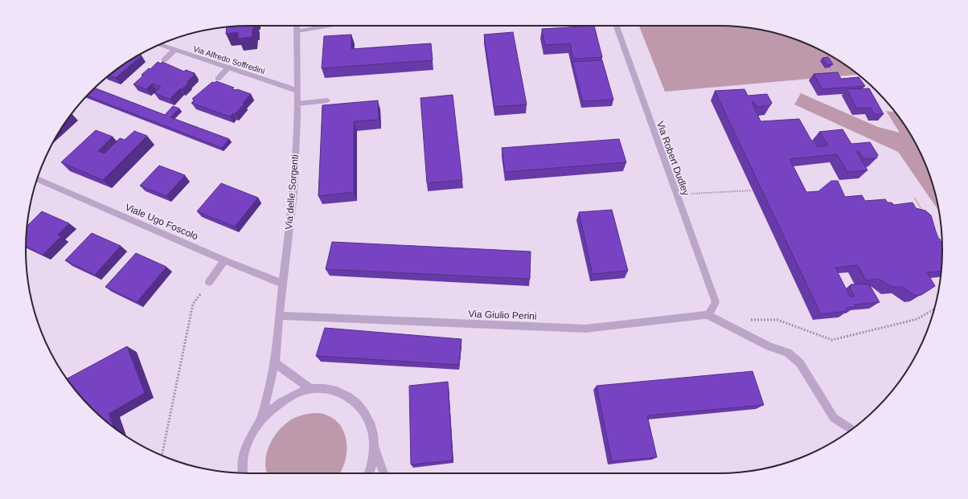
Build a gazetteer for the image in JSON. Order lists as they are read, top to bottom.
{
  "streets": {
    "street": [
      "Via Alfredo Soffredini",
      "Via Robert Dudley",
      "Via delle Sorgenti",
      "Viale Ugo Foscolo",
      "Via Giulio Perini"
    ]
  },
  "crossings": [
    ["Via Alfredo Soffredini", "Via delle Sorgenti"],
    ["Via Robert Dudley", "Via Giulio Perini"],
    ["Via delle Sorgenti", "Viale Ugo Foscolo"],
    ["Via delle Sorgenti", "Via Giulio Perini"]
  ]
}
